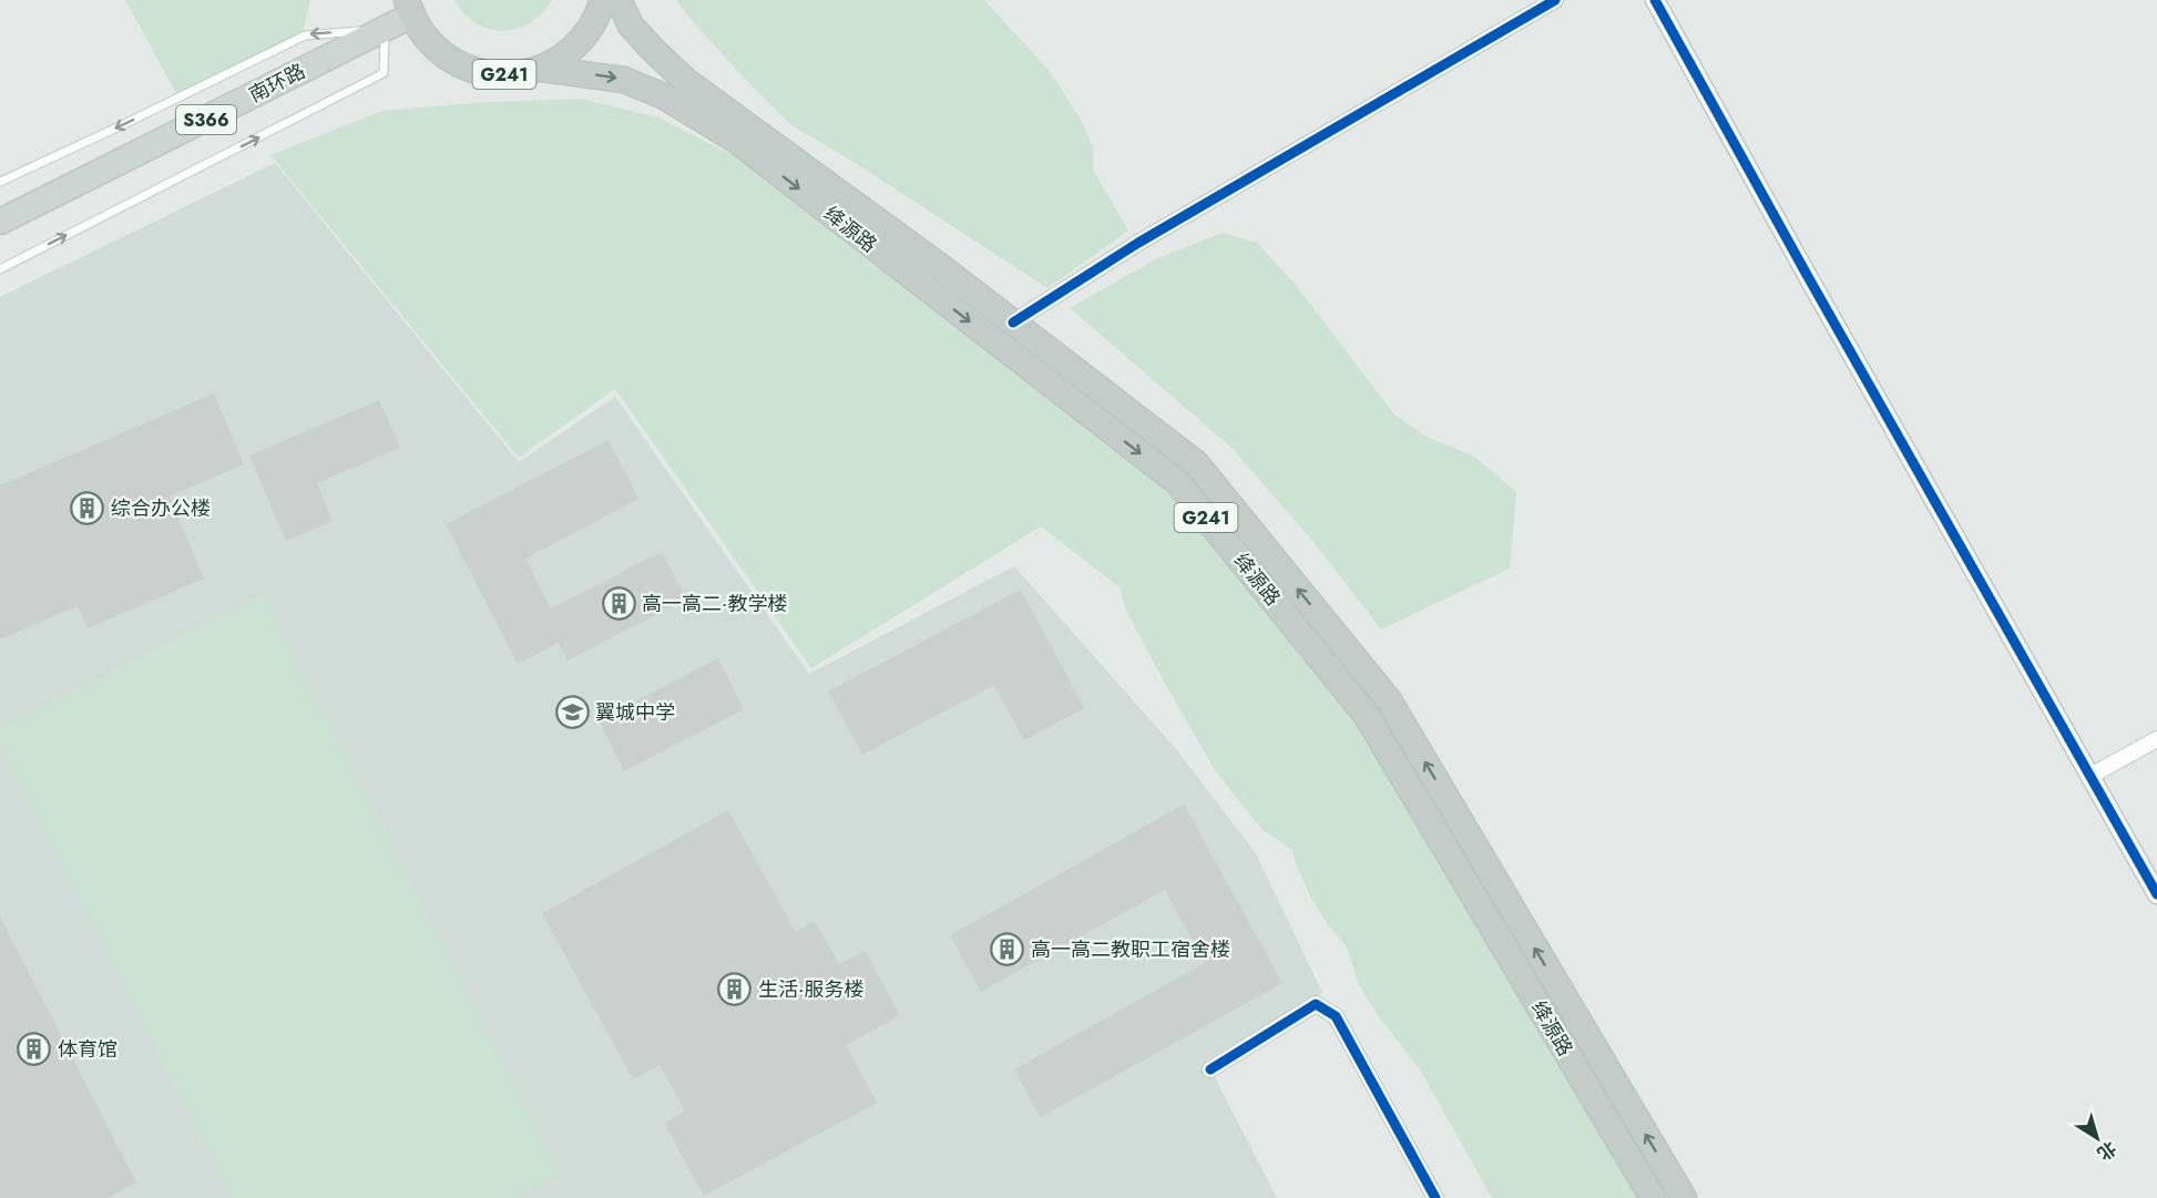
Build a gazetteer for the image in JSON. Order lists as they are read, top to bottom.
{
  "streets": {
    "highway": ["G241", "绛源路"],
    "main road": ["南环路", "S366"]
  },
  "crossings": [
    ["G241", "南环路"],
    ["G241", "绛源路"]
  ],
  "places": {
    "building": [
      "综合办公楼",
      "高一高二·教学楼",
      "高一高二教职工宿舍楼",
      "生活·服务楼",
      "体育馆"
    ],
    "school or university": ["翼城中学"]
  },
  "north": "bottom right"
}
